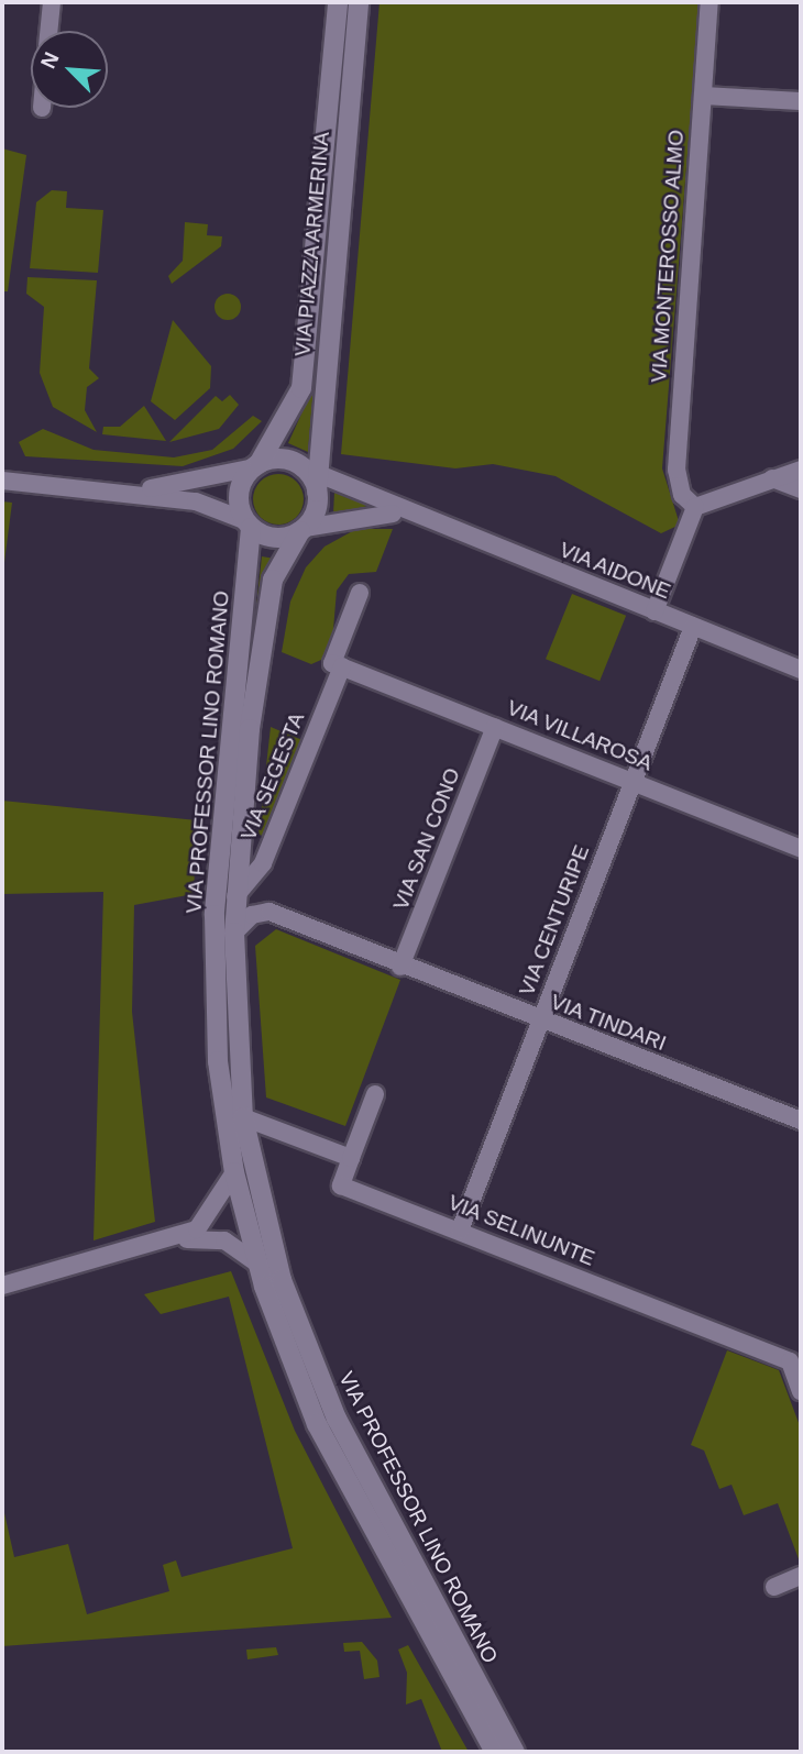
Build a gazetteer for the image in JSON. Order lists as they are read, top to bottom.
{
  "streets": {
    "street": [
      "VIA PIAZZA ARMERINA",
      "VIA MONTEROSSO ALMO",
      "VIA AIDONE",
      "VIA VILLAROSA",
      "VIA PROFESSOR LINO ROMANO",
      "VIA SEGESTA",
      "VIA SAN CONO",
      "VIA CENTURIPE",
      "VIA TINDARI",
      "VIA SELINUNTE"
    ]
  },
  "crossings": [
    ["VIA PIAZZA ARMERINA", "VIA PROFESSOR LINO ROMANO"],
    ["VIA AIDONE", "VIA CENTURIPE"],
    ["VIA VILLAROSA", "VIA SEGESTA"],
    ["VIA VILLAROSA", "VIA SAN CONO"],
    ["VIA VILLAROSA", "VIA CENTURIPE"],
    ["VIA PROFESSOR LINO ROMANO", "VIA SEGESTA"],
    ["VIA PROFESSOR LINO ROMANO", "VIA TINDARI"],
    ["VIA SAN CONO", "VIA TINDARI"],
    ["VIA CENTURIPE", "VIA TINDARI"],
    ["VIA CENTURIPE", "VIA SELINUNTE"]
  ],
  "north": "top left"
}
